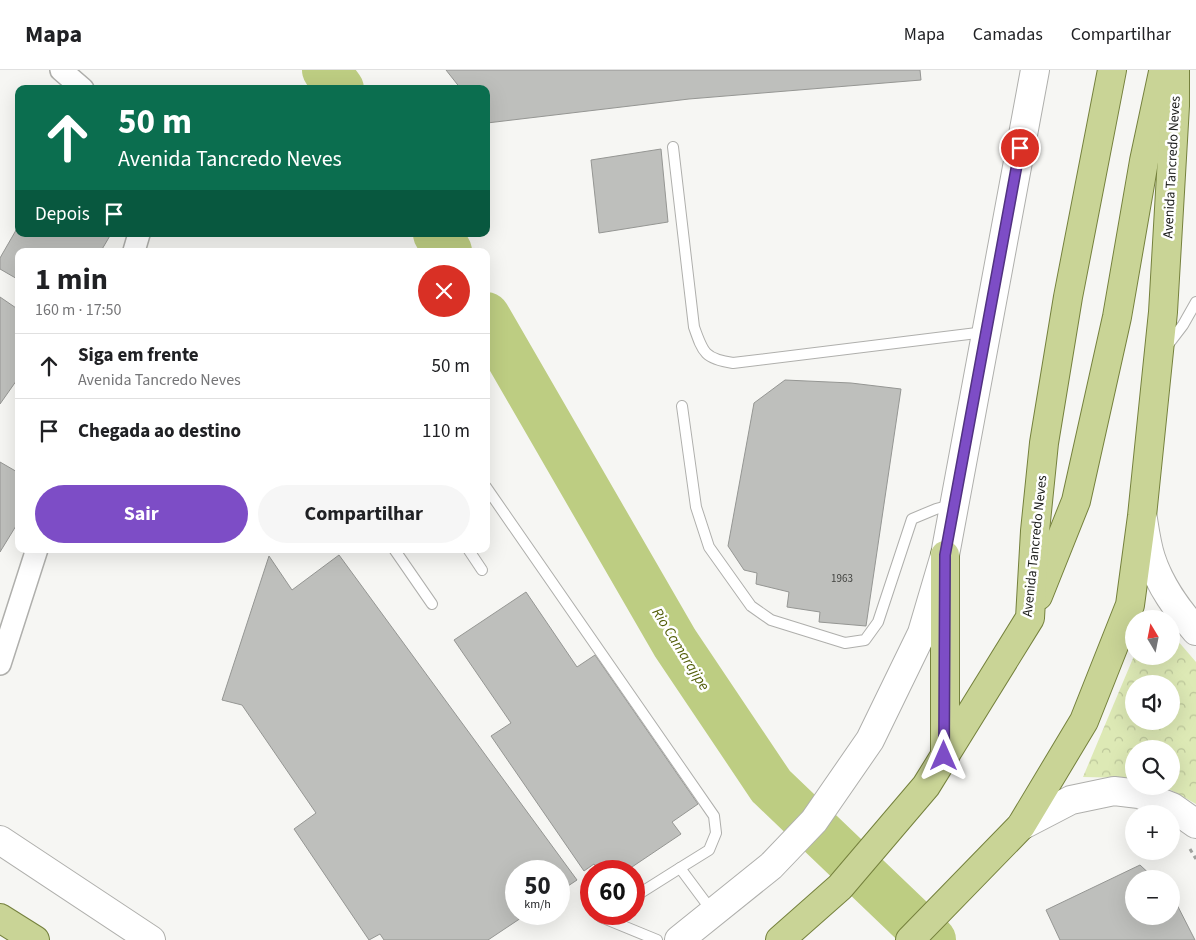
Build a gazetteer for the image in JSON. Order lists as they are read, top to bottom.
{
  "streets": {
    "main road": ["Avenida Tancredo Neves"]
  },
  "water": ["Rio Camarajipe"],
  "house_numbers": ["1963"],
  "north": "top",
  "page": {
    "header": "Mapa",
    "nav": ["Mapa", "Camadas", "Compartilhar"],
    "turn": ["50 m", "Avenida Tancredo Neves"],
    "then": "Depois",
    "heading": ["1 min", "160 m · 17:50"],
    "list": [
      {
        "name": "Siga em frente",
        "note": "Avenida Tancredo Neves",
        "value": "50 m"
      },
      {
        "name": "Chegada ao destino",
        "value": "110 m"
      }
    ],
    "buttons": ["Sair", "Compartilhar"],
    "map_buttons": ["+", "−"],
    "speed": "50 km/h",
    "limit": "60"
  }
}
